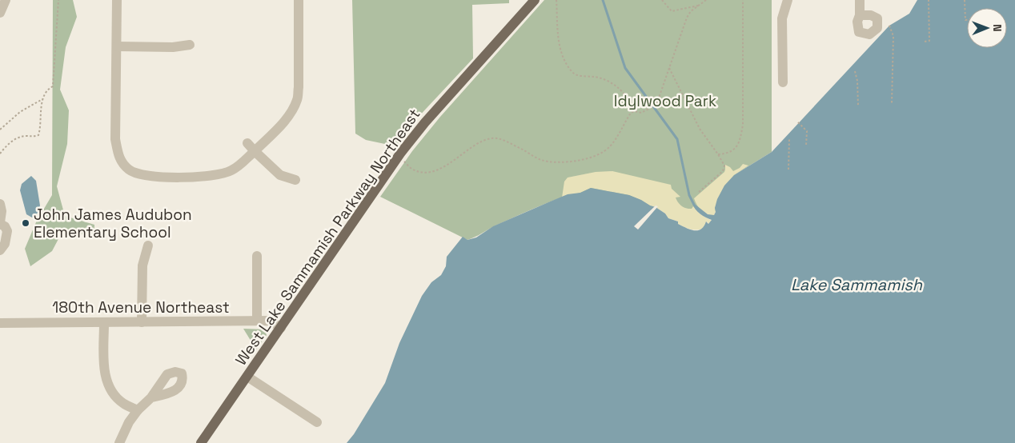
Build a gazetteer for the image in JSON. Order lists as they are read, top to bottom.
{
  "streets": {
    "main road": ["West Lake Sammamish Parkway Northeast"],
    "street": ["180th Avenue Northeast"]
  },
  "crossings": [
    ["West Lake Sammamish Parkway Northeast", "180th Avenue Northeast"]
  ],
  "water": ["Lake Sammamish"],
  "parks": ["Idylwood Park"],
  "places": ["John James Audubon Elementary School"],
  "north": "right"
}
